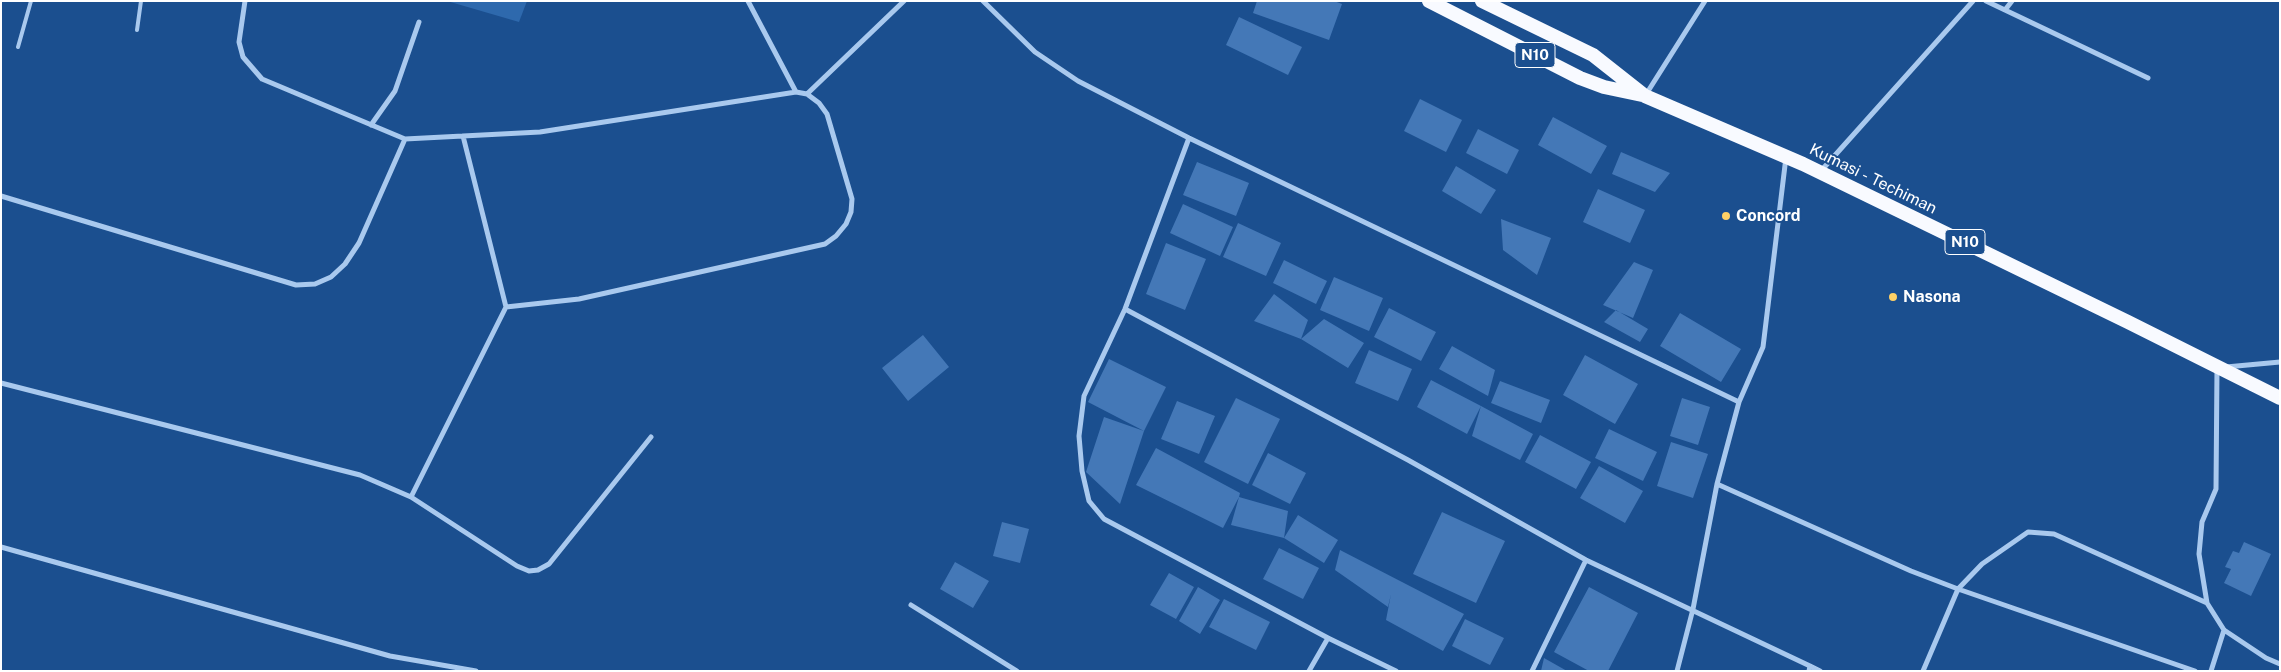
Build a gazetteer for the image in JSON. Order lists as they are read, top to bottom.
{
  "streets": {
    "highway": ["N10", "Kumasi - Techiman"]
  },
  "crossings": [
    ["N10", "Kumasi - Techiman"]
  ],
  "places": ["Concord", "Nasona"]
}
